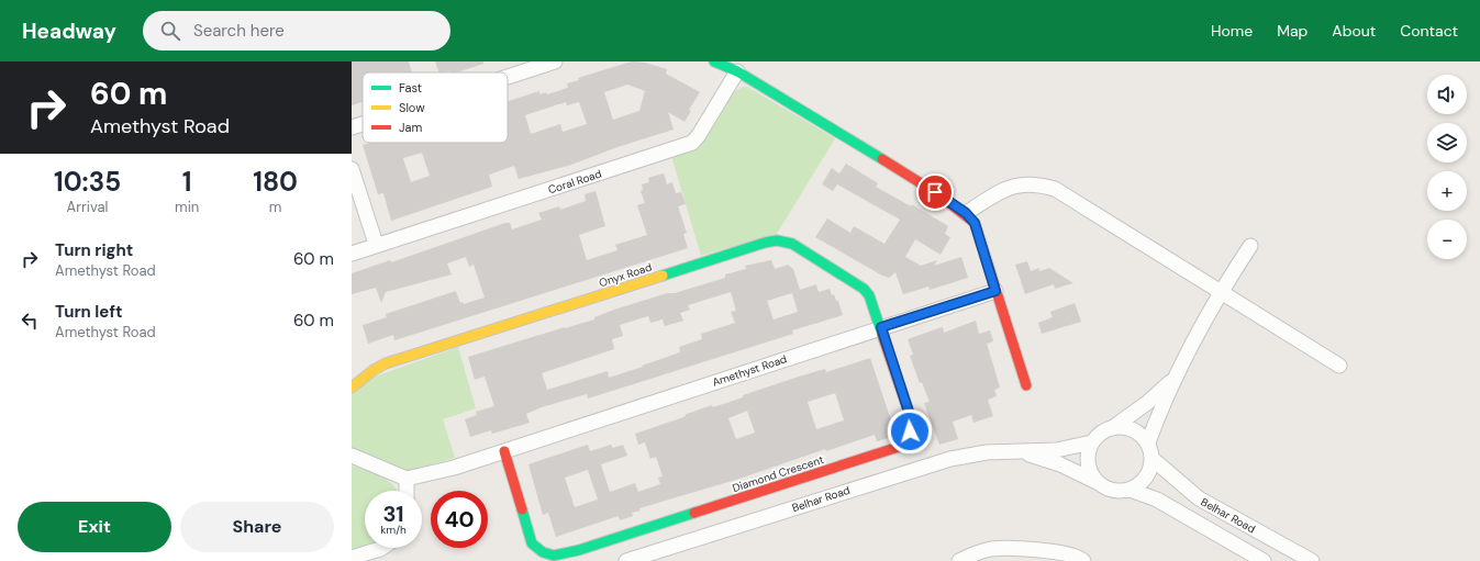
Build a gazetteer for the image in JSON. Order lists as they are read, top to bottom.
{
  "streets": {
    "street": [
      "Coral Road",
      "Onyx Road",
      "Amethyst Road",
      "Diamond Crescent",
      "Belhar Road"
    ]
  },
  "crossings": [
    ["Onyx Road", "Amethyst Road"],
    ["Onyx Road", "Diamond Crescent"],
    ["Amethyst Road", "Diamond Crescent"]
  ],
  "legend": ["Fast", "Slow", "Jam"],
  "page": {
    "header": "Headway",
    "search": "Search here",
    "nav": [
      "Home",
      "Map",
      "About",
      "Contact"
    ],
    "turn": ["60 m", "Amethyst Road"],
    "map_buttons": ["+", "−"],
    "eta": [
      "10:35",
      "Arrival",
      "1",
      "min",
      "180",
      "m"
    ],
    "list": [
      {
        "name": "Turn right",
        "note": "Amethyst Road",
        "value": "60 m"
      },
      {
        "name": "Turn left",
        "note": "Amethyst Road",
        "value": "60 m"
      }
    ],
    "speed": "31 km/h",
    "limit": "40",
    "buttons": ["Exit", "Share"]
  }
}
